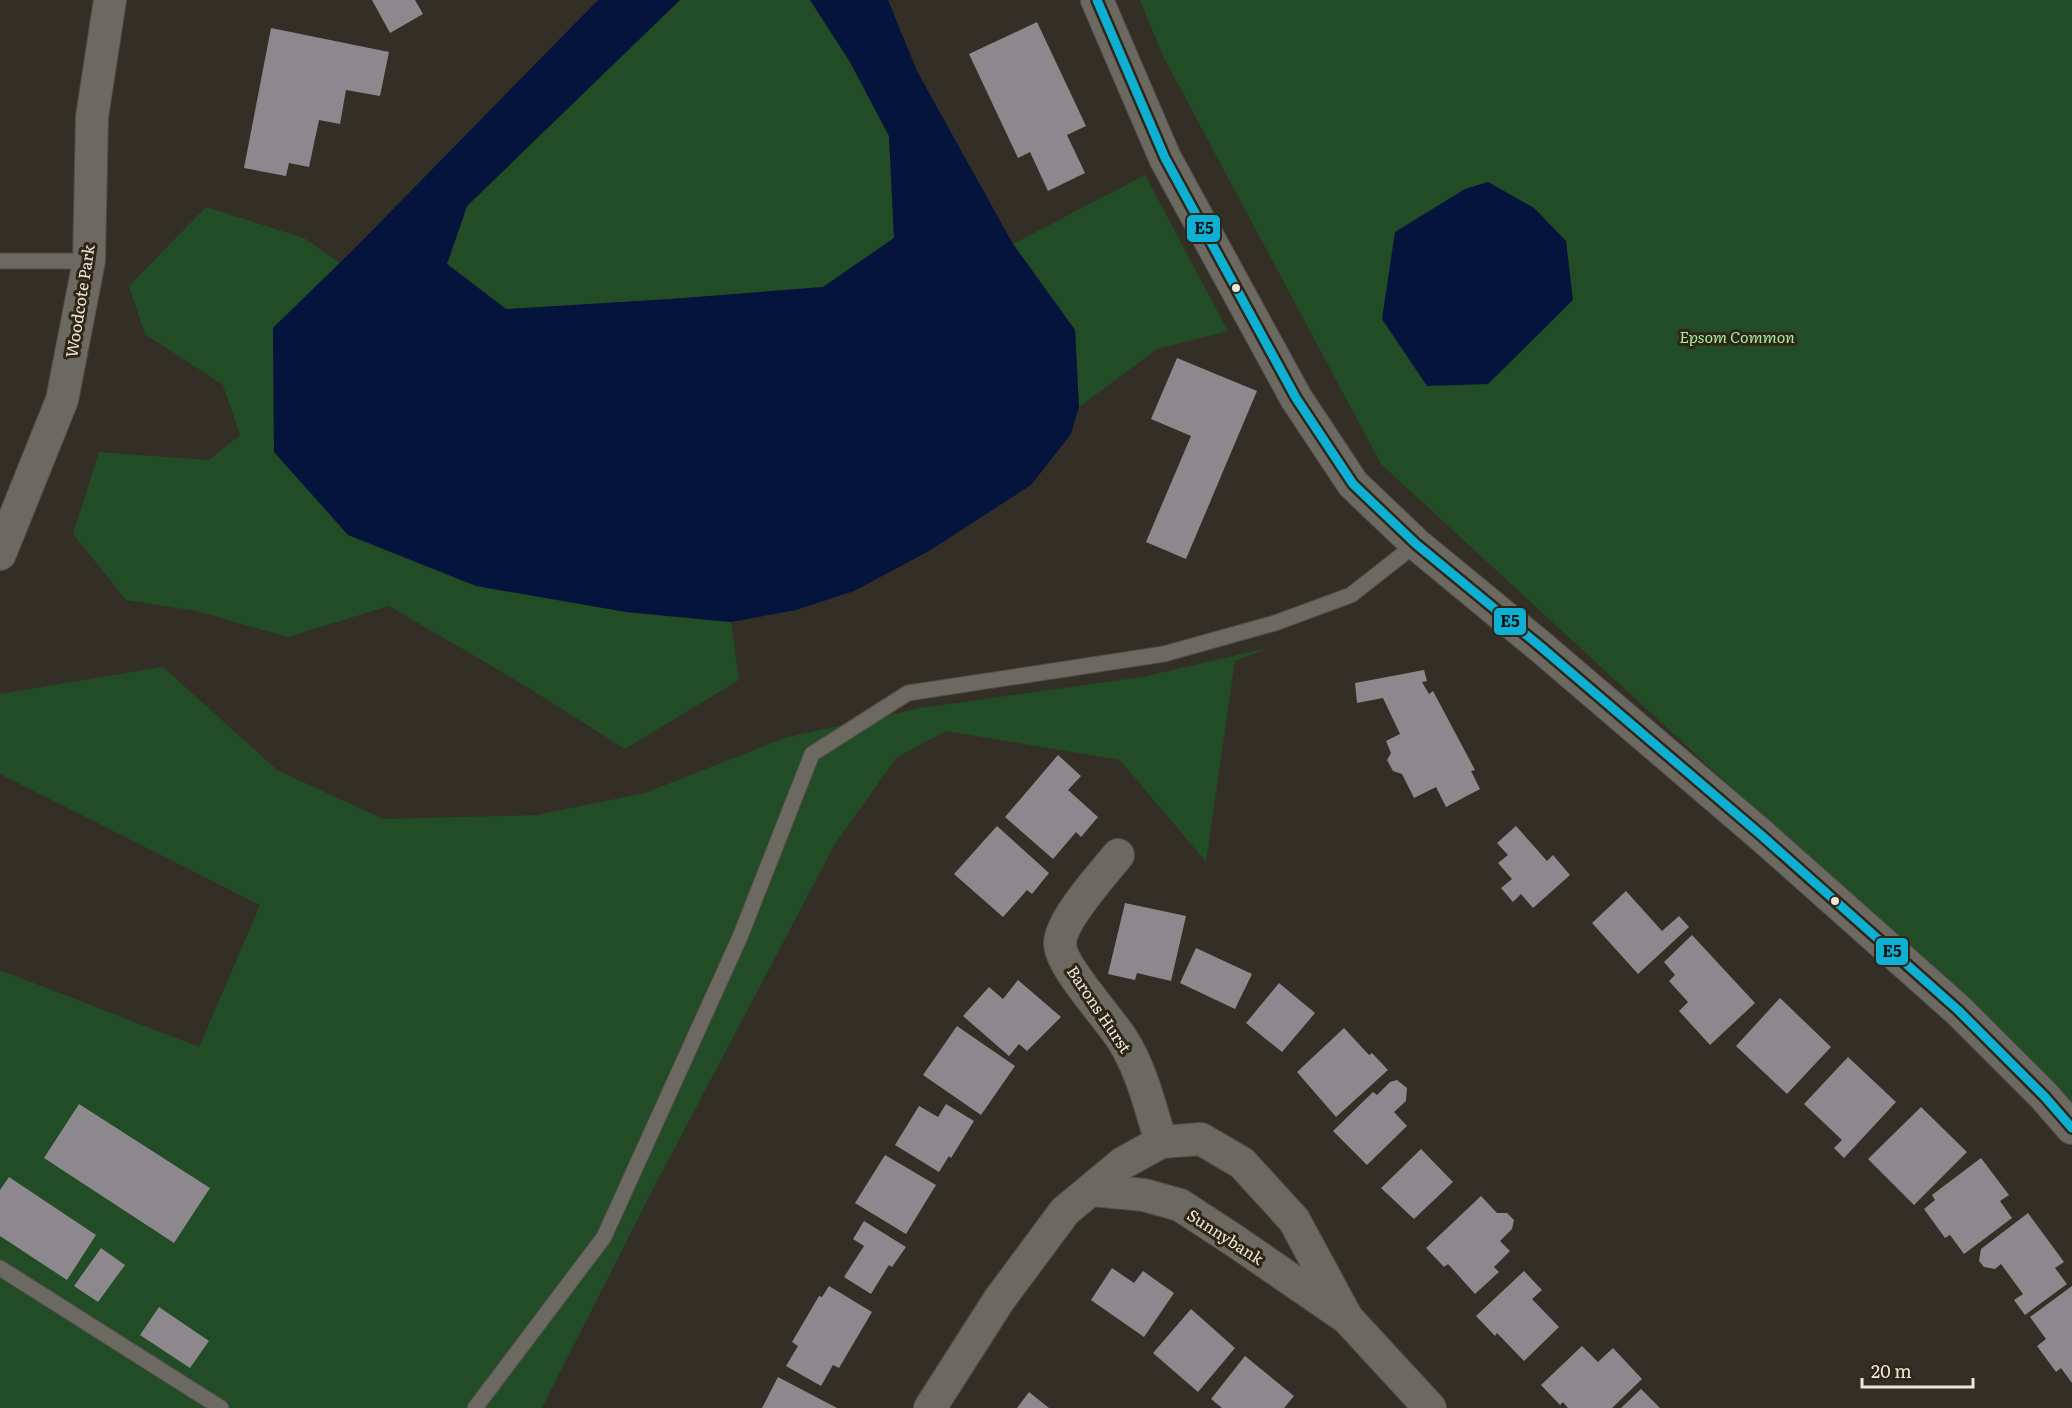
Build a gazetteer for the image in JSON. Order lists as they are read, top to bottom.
{
  "streets": {
    "street": ["Woodcote Park", "Barons Hurst", "Sunnybank"]
  },
  "crossings": [
    ["Barons Hurst", "Sunnybank"]
  ],
  "parks": ["Epsom Common"],
  "lines": ["transit line E5"],
  "scale_bar": "20 m"
}
